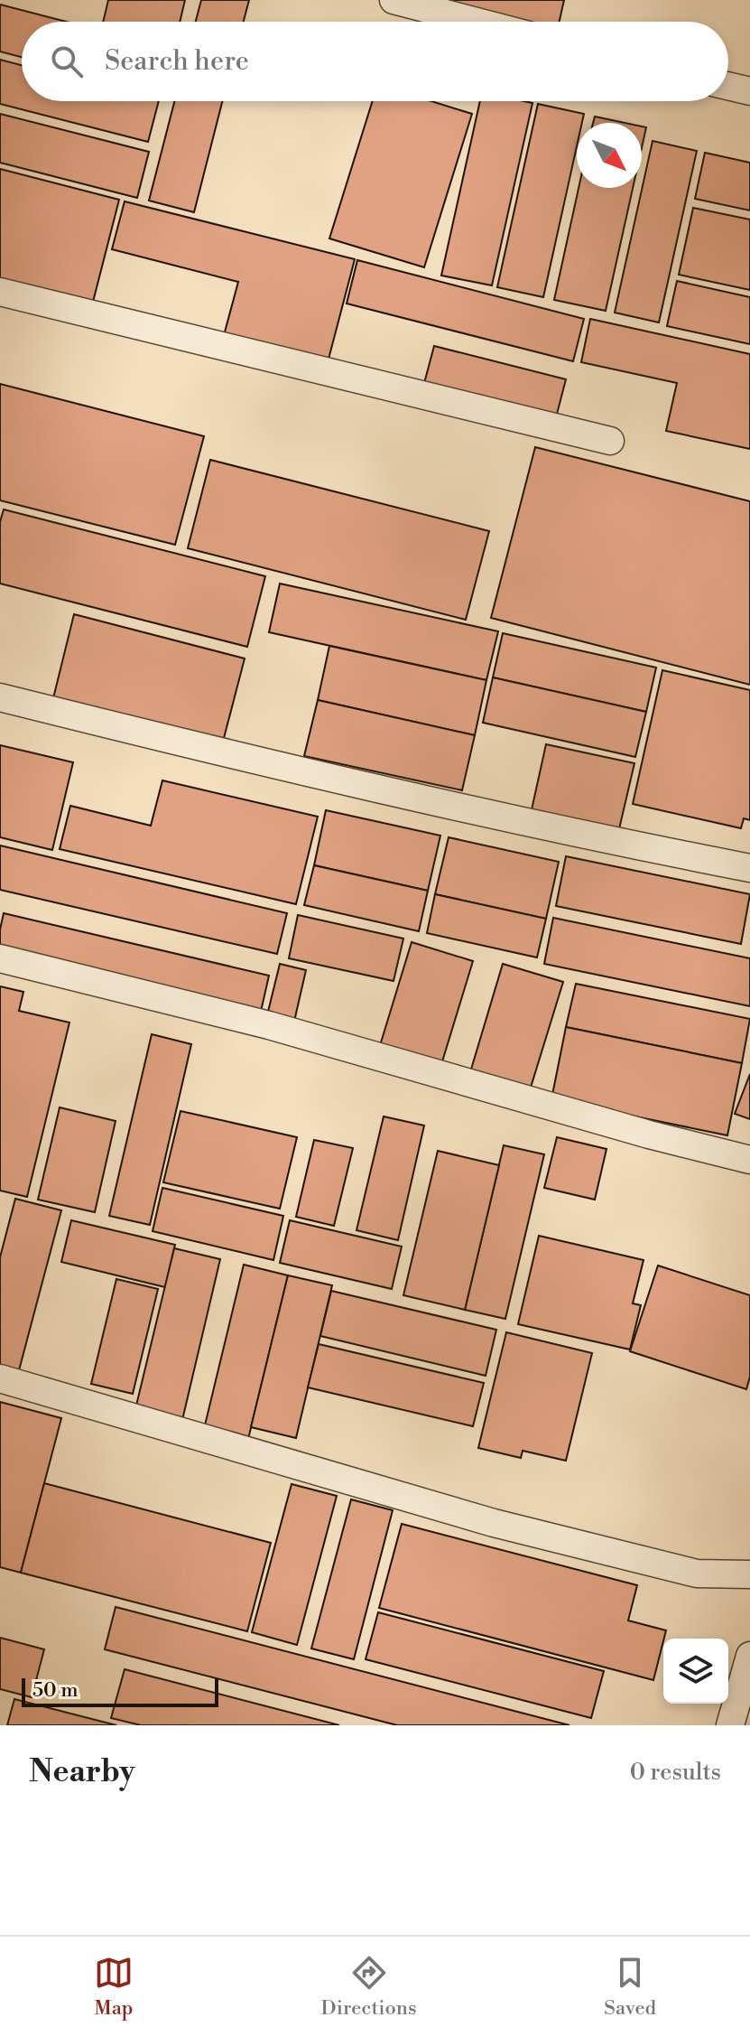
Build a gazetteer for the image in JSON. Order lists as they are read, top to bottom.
{
  "scale_bar": "50 m",
  "north": "bottom right",
  "page": {
    "search": "Search here",
    "scale": "50 m",
    "heading": ["Nearby", "0 results"],
    "nav": ["Map", "Directions", "Saved"]
  }
}
